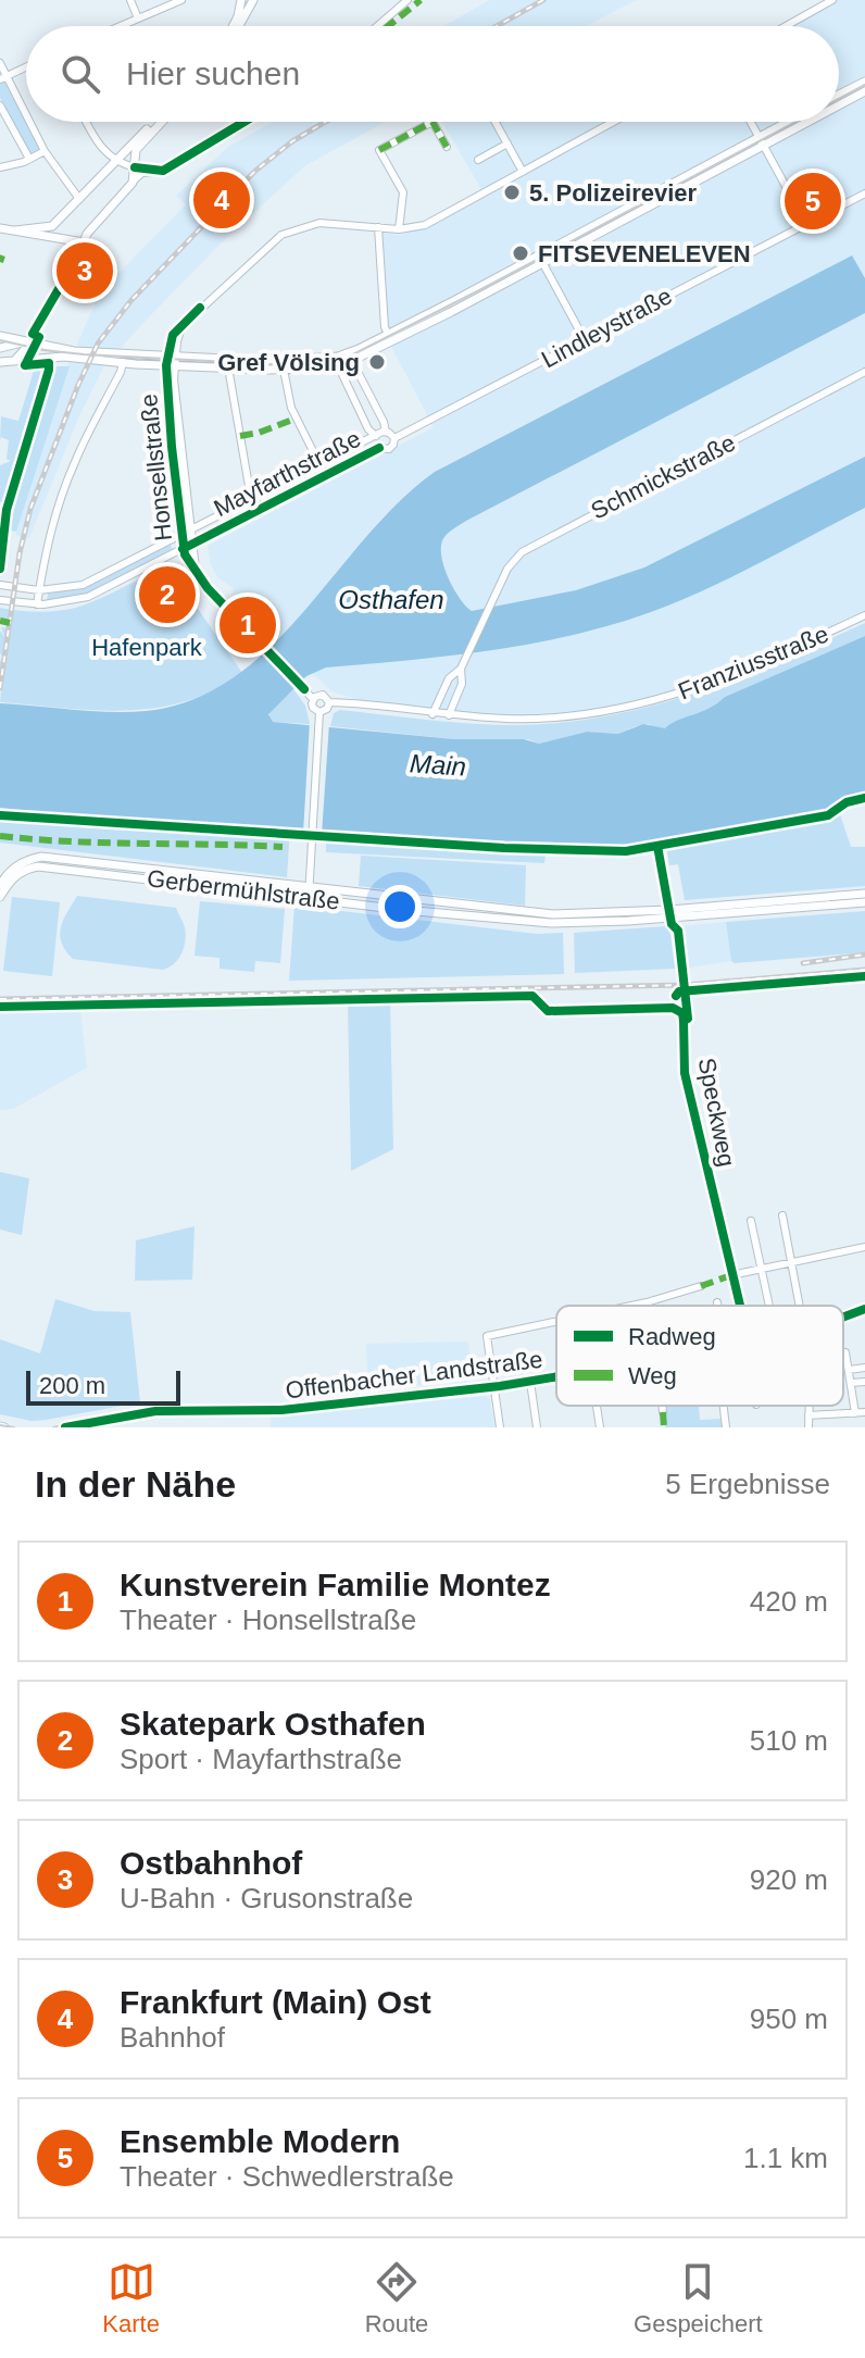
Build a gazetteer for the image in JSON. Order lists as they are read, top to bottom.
{
  "streets": {
    "main road": ["Gerbermühlstraße", "Offenbacher Landstraße"],
    "street": [
      "Lindleystraße",
      "Honsellstraße",
      "Mayfarthstraße",
      "Schmickstraße",
      "Franziusstraße",
      "Speckweg"
    ]
  },
  "crossings": [
    ["Lindleystraße", "Mayfarthstraße"],
    ["Honsellstraße", "Mayfarthstraße"],
    ["Honsellstraße", "Franziusstraße"]
  ],
  "water": ["Osthafen", "Main"],
  "parks": ["Hafenpark"],
  "places": ["5. Polizeirevier", "FITSEVENELEVEN", "Gref Völsing"],
  "legend": ["Radweg", "Weg"],
  "scale_bar": "200 m",
  "page": {
    "search": "Hier suchen",
    "pins": [
      "4",
      "5",
      "3",
      "2",
      "1"
    ],
    "scale": "200 m",
    "heading": ["In der Nähe", "5 Ergebnisse"],
    "list": [
      {
        "mark": "1",
        "name": "Kunstverein Familie Montez",
        "note": "Theater · Honsellstraße",
        "value": "420 m"
      },
      {
        "mark": "2",
        "name": "Skatepark Osthafen",
        "note": "Sport · Mayfarthstraße",
        "value": "510 m"
      },
      {
        "mark": "3",
        "name": "Ostbahnhof",
        "note": "U-Bahn · Grusonstraße",
        "value": "920 m"
      },
      {
        "mark": "4",
        "name": "Frankfurt (Main) Ost",
        "note": "Bahnhof",
        "value": "950 m"
      },
      {
        "mark": "5",
        "name": "Ensemble Modern",
        "note": "Theater · Schwedlerstraße",
        "value": "1.1 km"
      }
    ],
    "nav": ["Karte", "Route", "Gespeichert"]
  }
}
